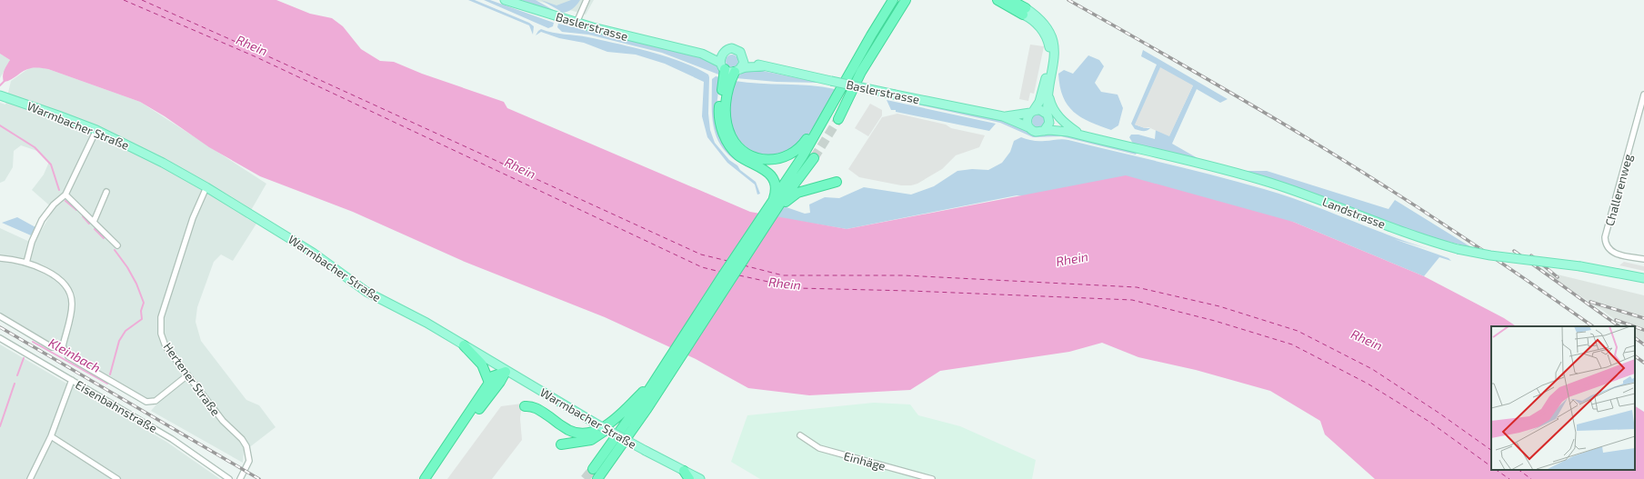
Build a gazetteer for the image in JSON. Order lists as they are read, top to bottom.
{
  "streets": {
    "main road": ["Baslerstrasse", "Warmbacher Straße", "Landstrasse"],
    "street": [
      "Challerenweg",
      "Hertener Straße",
      "Eisenbahnstraße",
      "Einhäge"
    ]
  },
  "crossings": [
    ["Baslerstrasse", "Landstrasse"],
    ["Warmbacher Straße", "Hertener Straße"]
  ],
  "water": ["Rhein", "Kleinbach"]
}
